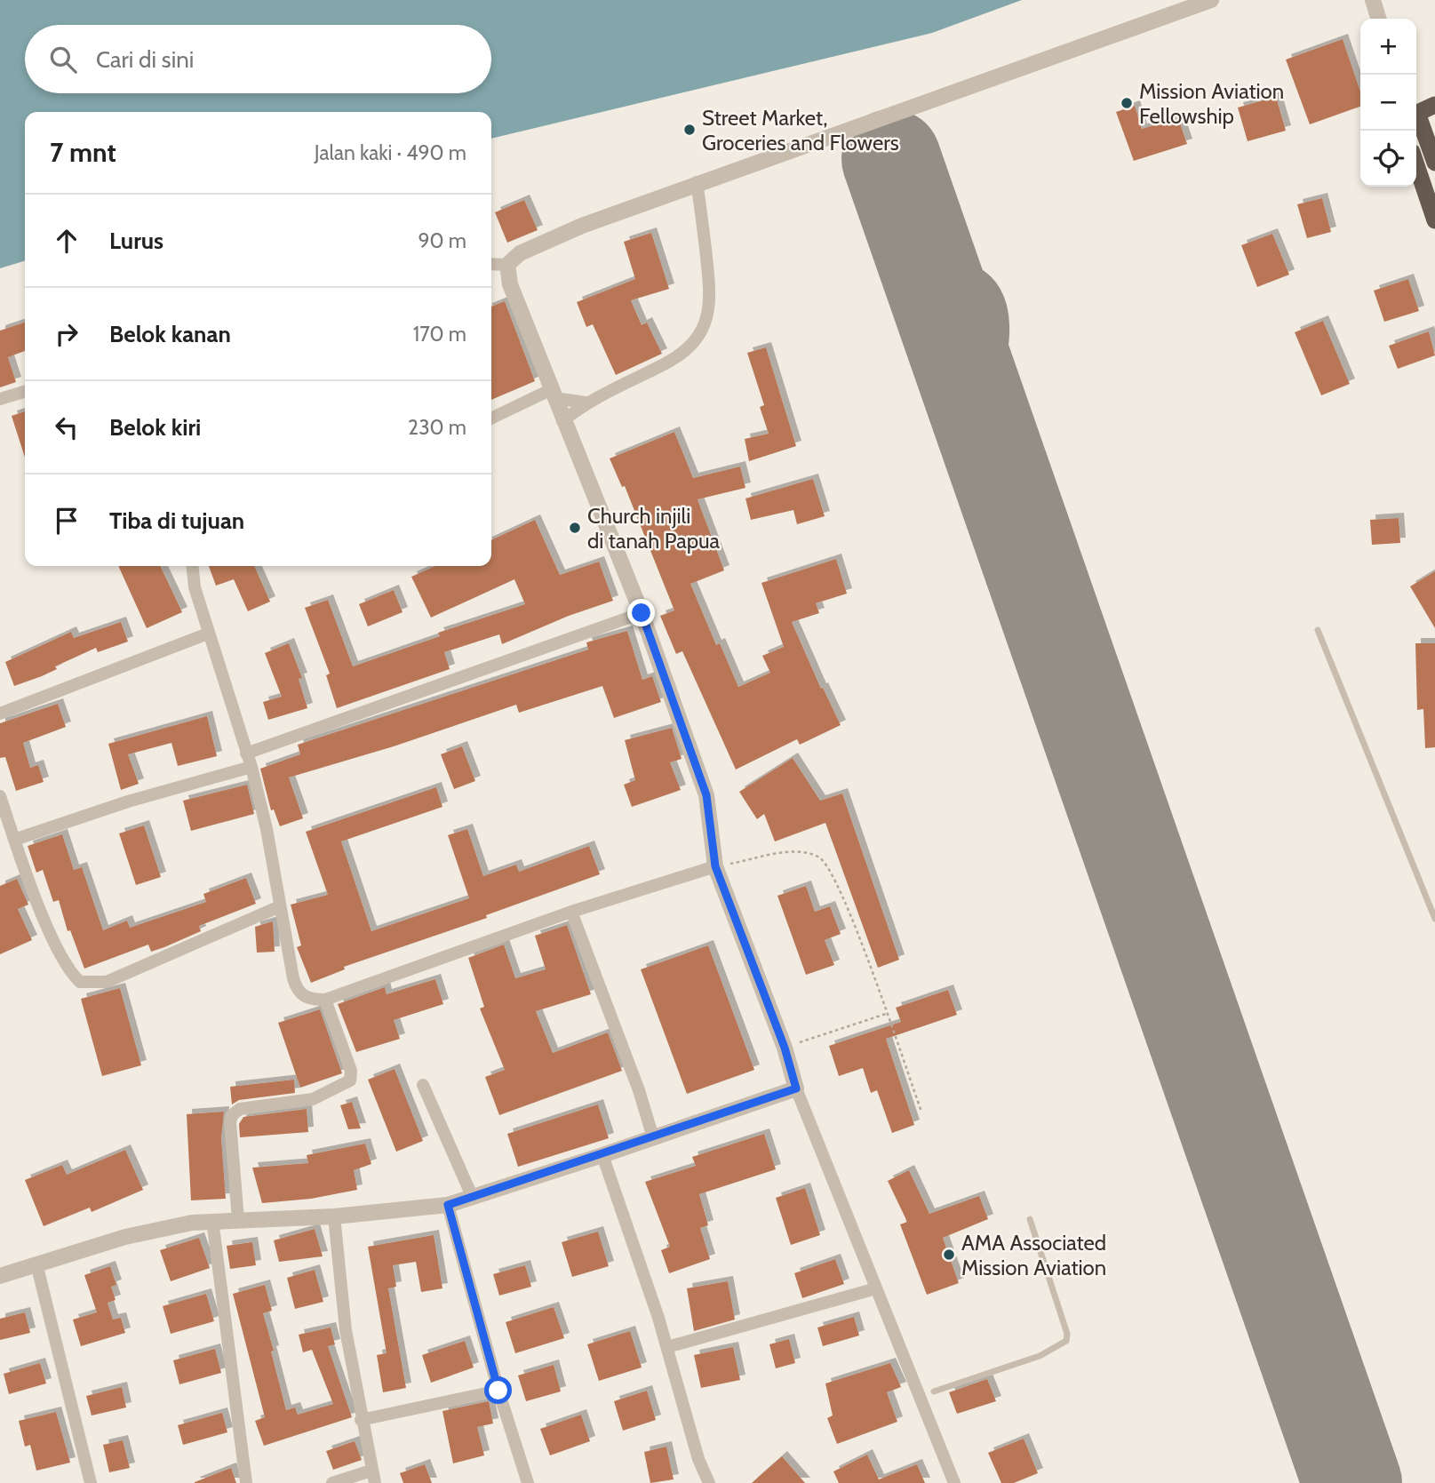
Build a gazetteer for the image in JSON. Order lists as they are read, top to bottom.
{
  "places": [
    "Mission Aviation Fellowship",
    "Street Market, Groceries and Flowers",
    "Church injili di tanah Papua",
    "AMA Associated Mission Aviation"
  ],
  "page": {
    "map_buttons": ["+", "−"],
    "search": "Cari di sini",
    "heading": ["7 mnt", "Jalan kaki · 490 m"],
    "list": [
      ["Lurus", "90 m"],
      ["Belok kanan", "170 m"],
      ["Belok kiri", "230 m"],
      "Tiba di tujuan"
    ]
  }
}
